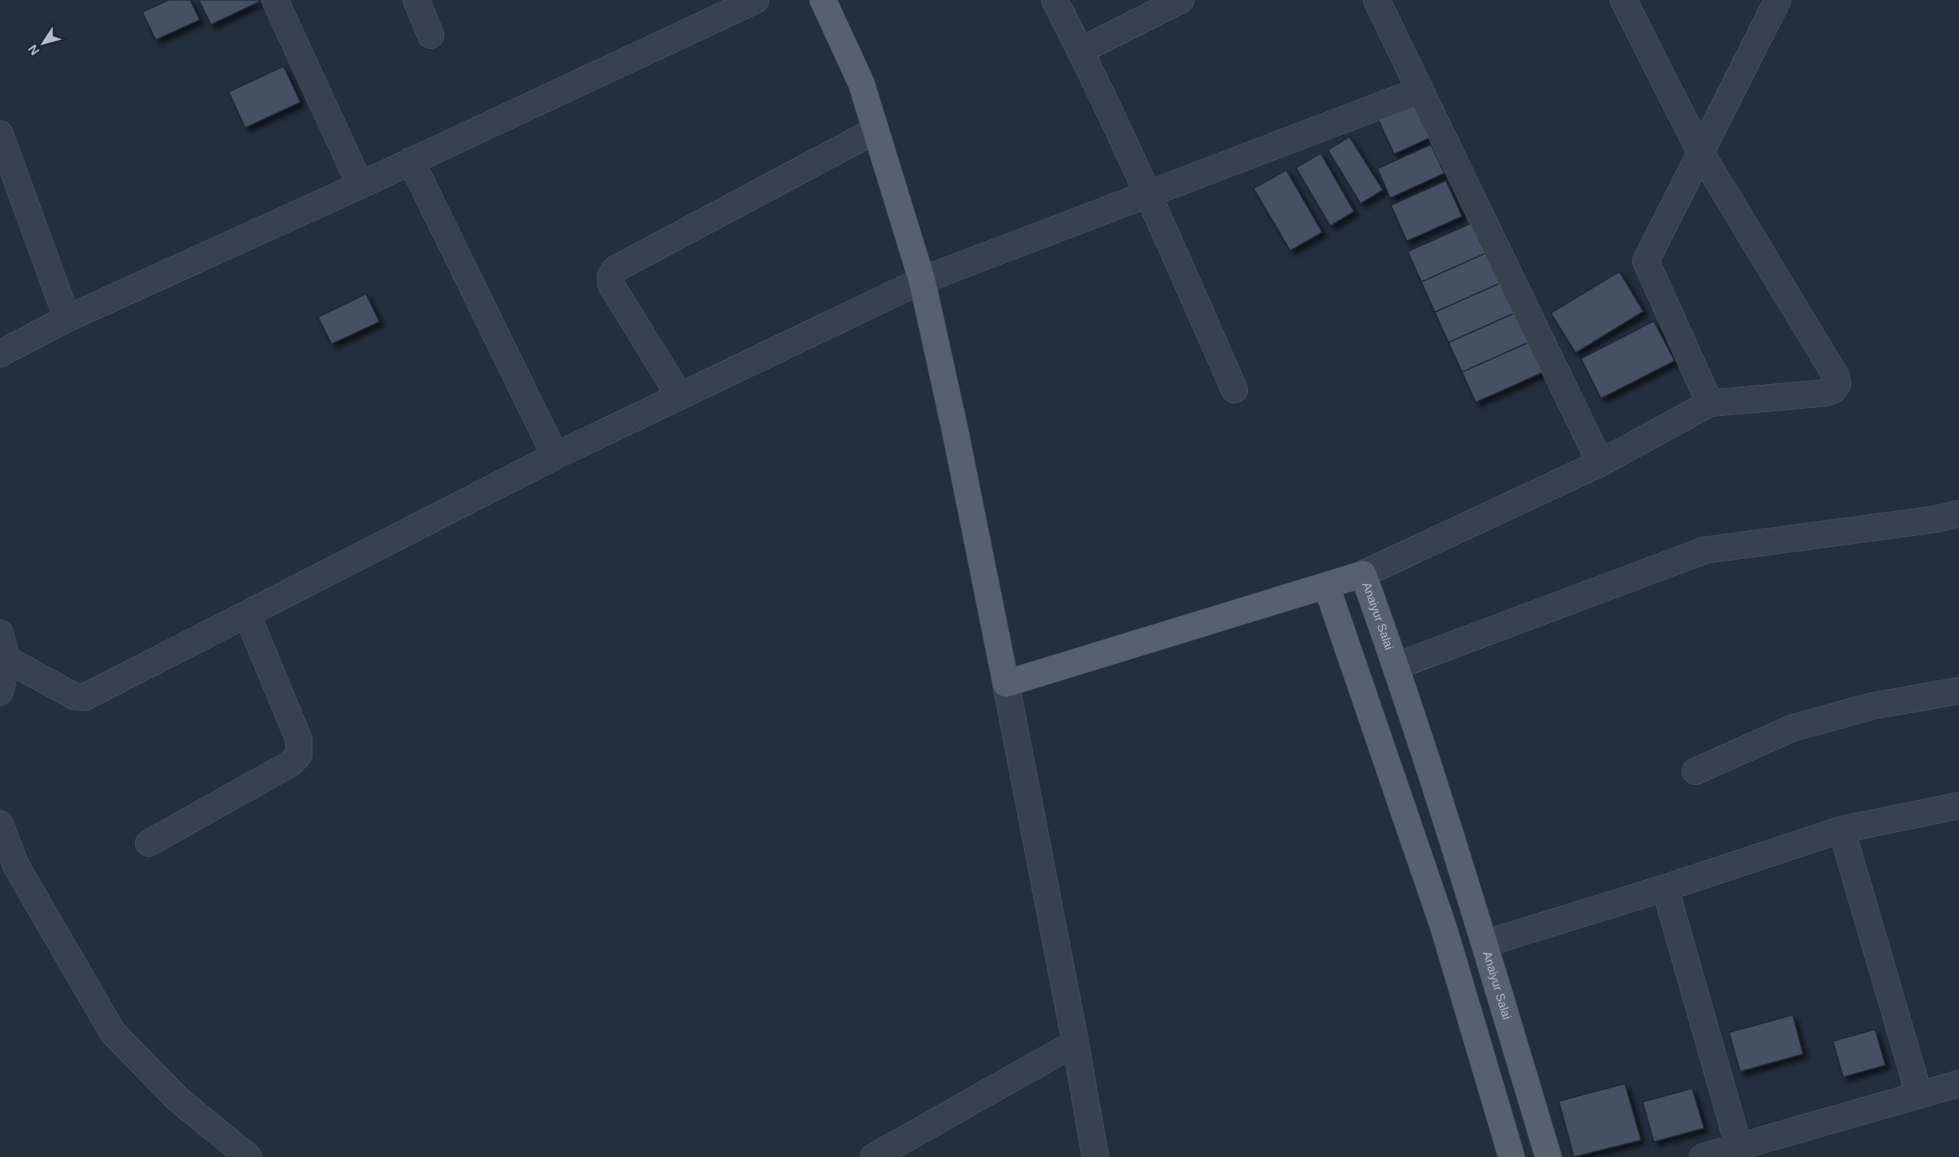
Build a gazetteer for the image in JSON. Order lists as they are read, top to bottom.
{
  "streets": {
    "main road": ["Anaiyur Salai"]
  },
  "north": "bottom left"
}
